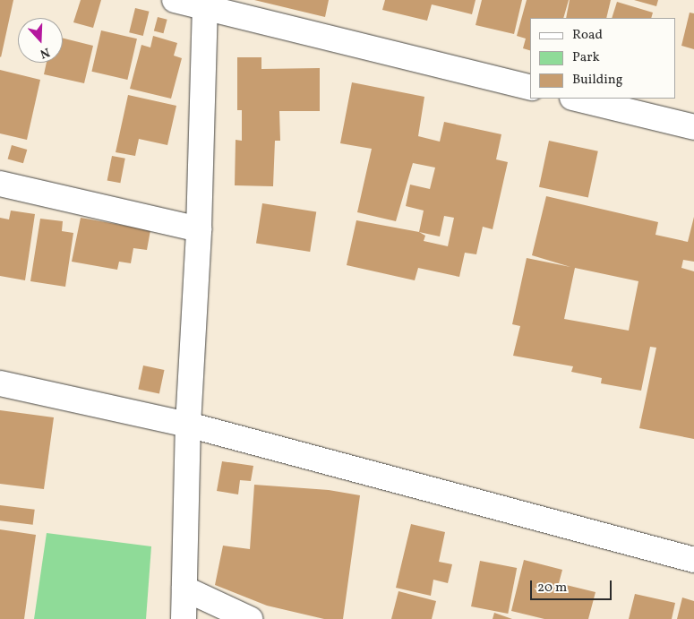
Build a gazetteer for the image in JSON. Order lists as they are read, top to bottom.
{
  "legend": ["Road", "Park", "Building"],
  "scale_bar": "20 m",
  "north": "bottom"
}
